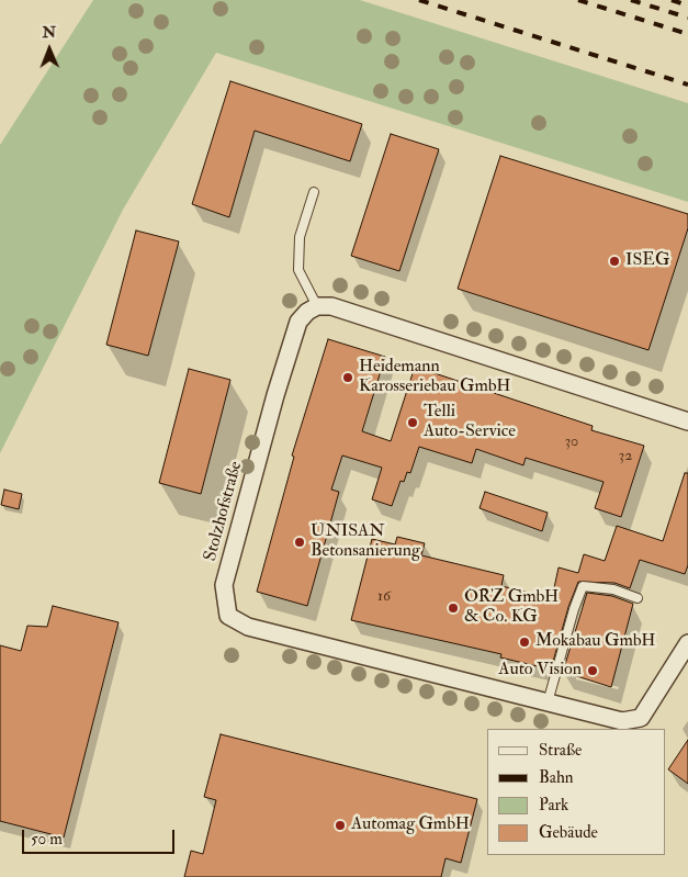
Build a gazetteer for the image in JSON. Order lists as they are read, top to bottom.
{
  "streets": {
    "street": ["Stolzhofstraße"]
  },
  "places": [
    "ISEG",
    "Heidemann Karosseriebau GmbH",
    "Telli Auto-Service",
    "UNISAN Betonsanierung",
    "ORZ GmbH & Co. KG",
    "Mokabau GmbH",
    "Auto Vision",
    "Automag GmbH"
  ],
  "house_numbers": ["30", "32", "16"],
  "legend": [
    "Straße",
    "Bahn",
    "Park",
    "Gebäude"
  ],
  "scale_bar": "50 m",
  "north": "top"
}
